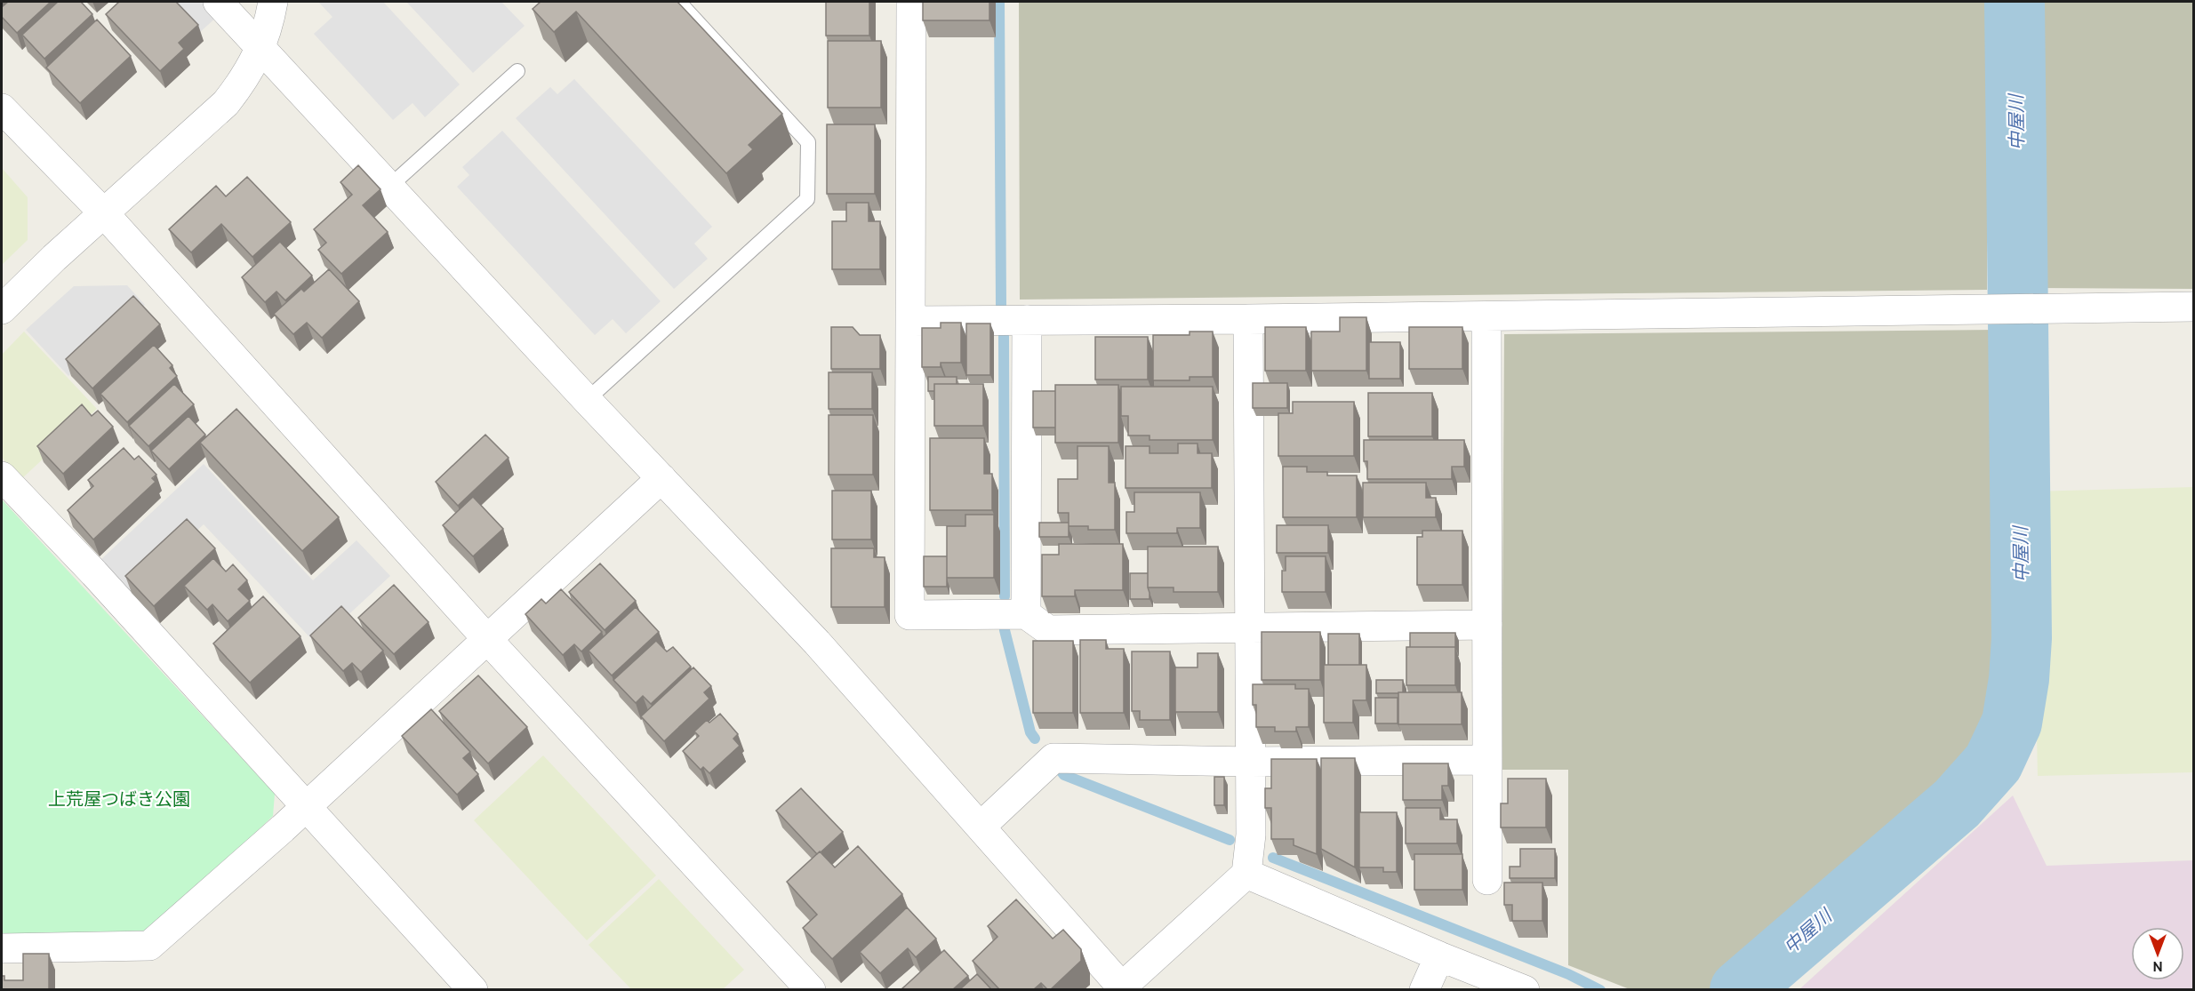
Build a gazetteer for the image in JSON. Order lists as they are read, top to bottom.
{
  "water": ["中屋川"],
  "parks": ["上荒屋つばき公園"],
  "north": "bottom"
}
